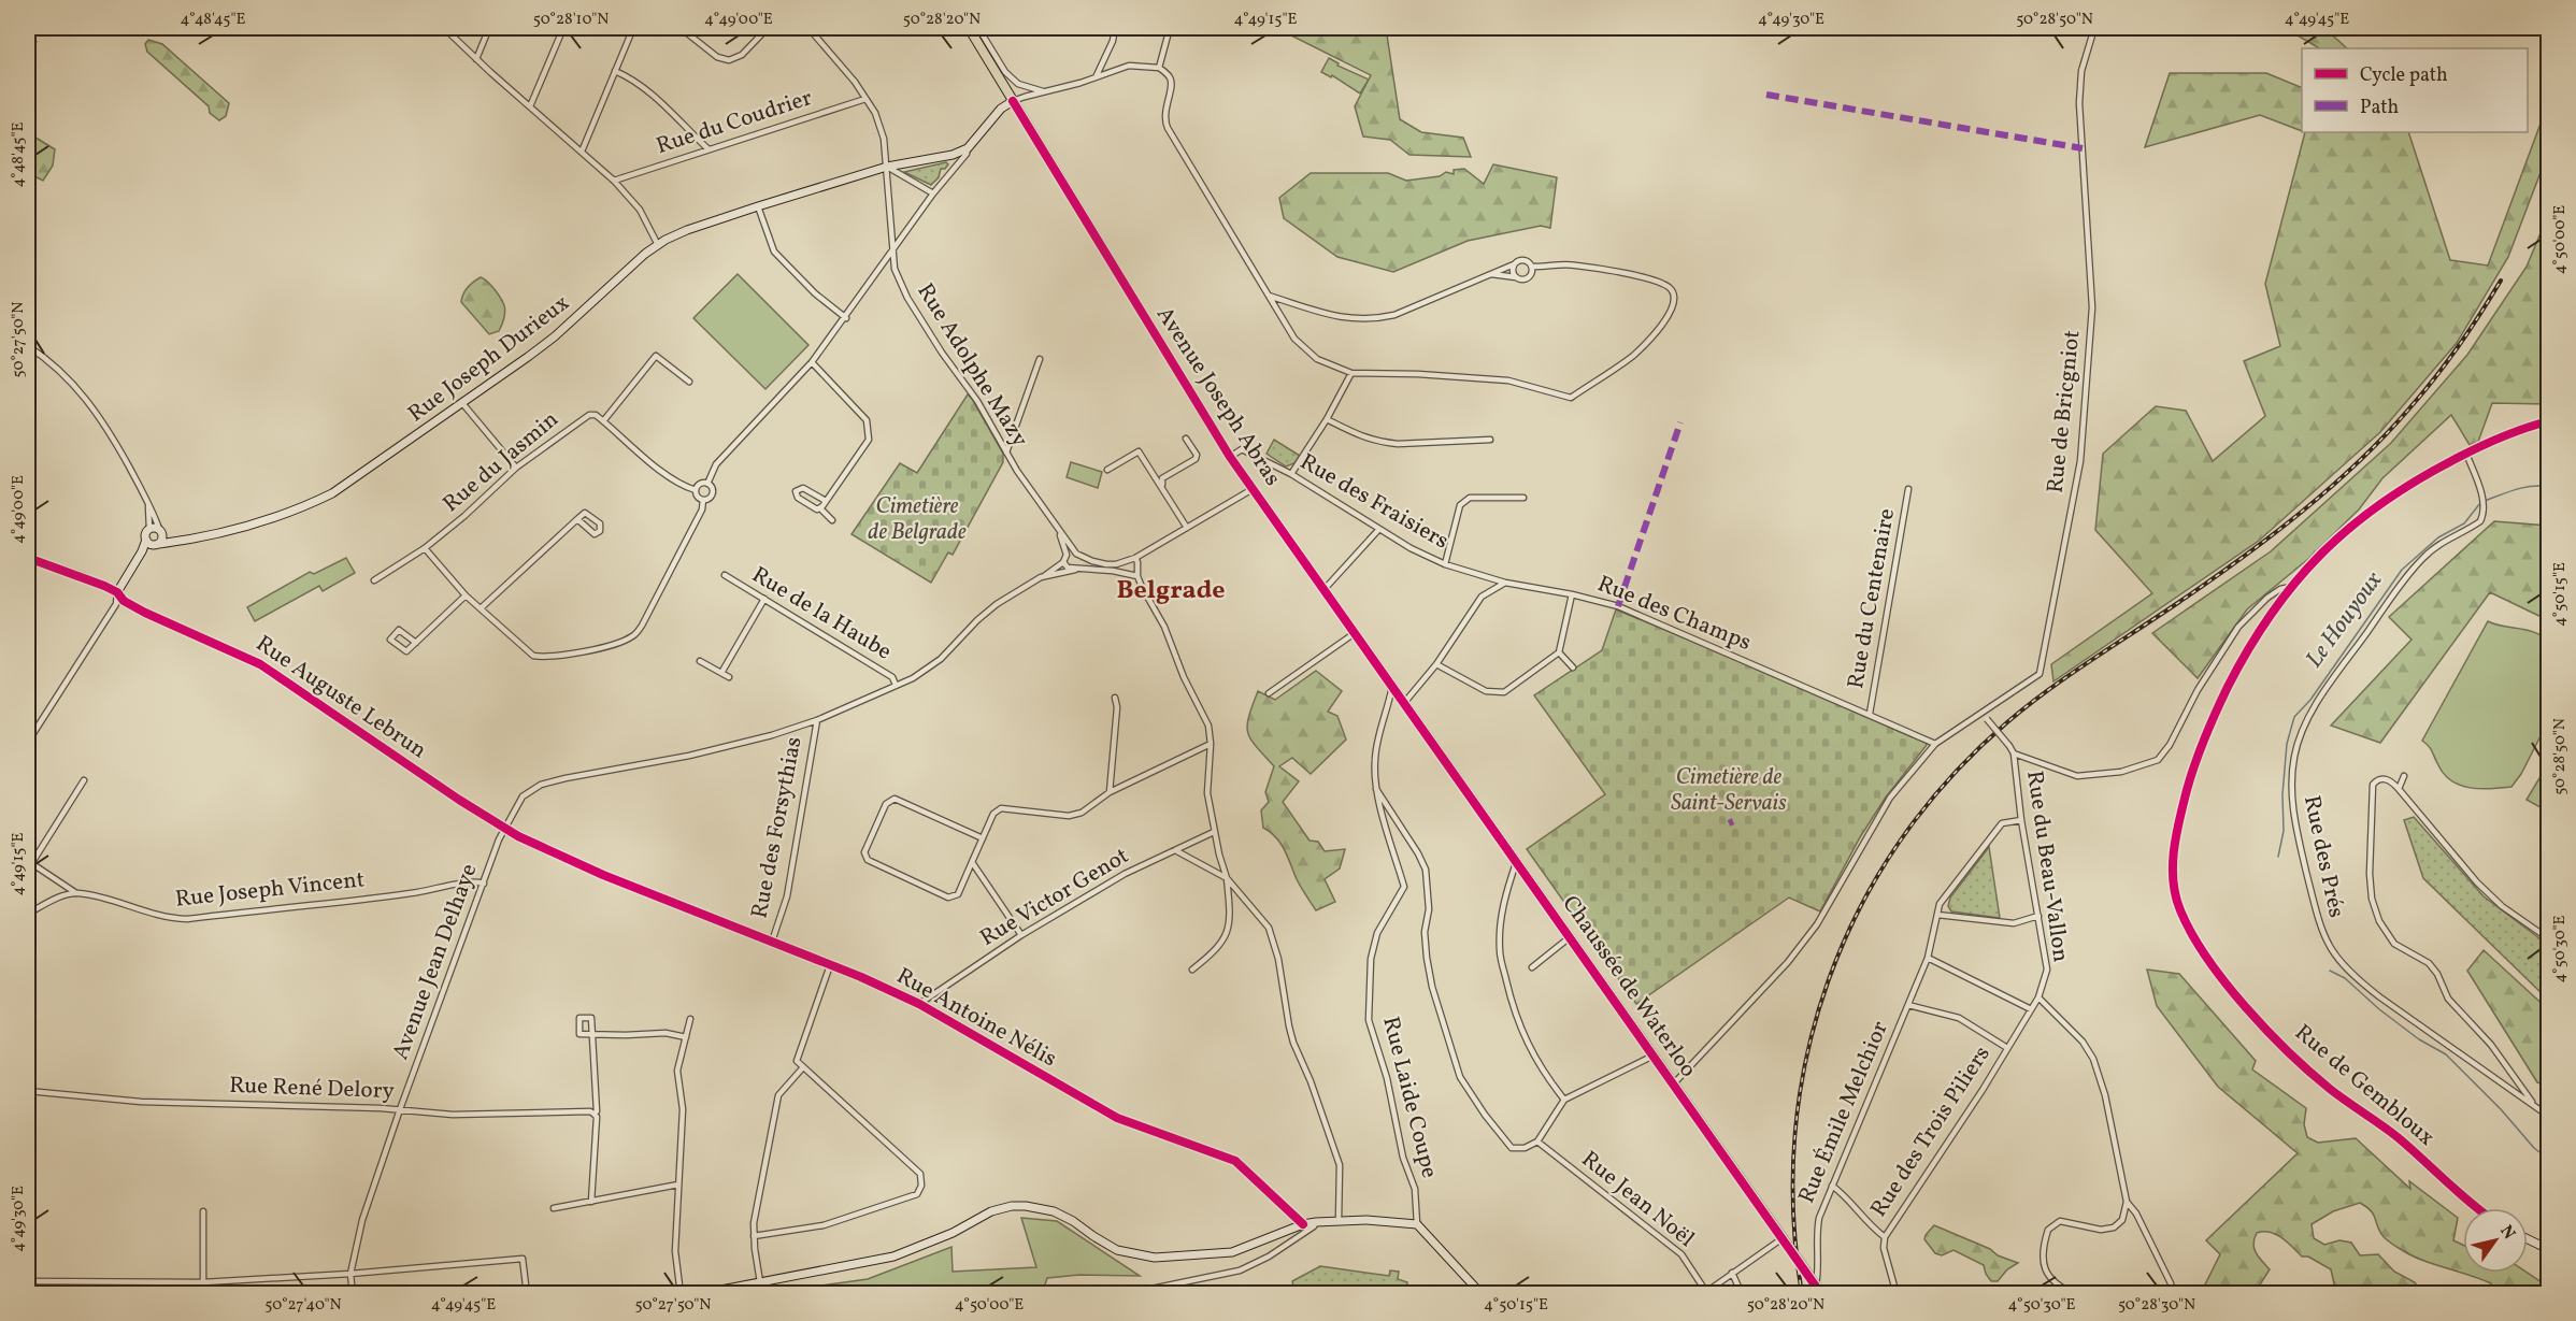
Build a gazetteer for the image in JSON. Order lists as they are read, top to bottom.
{
  "streets": {
    "main road": ["Avenue Joseph Abras", "Chaussée de Waterloo"],
    "street": [
      "Rue du Coudrier",
      "Rue Joseph Durieux",
      "Rue Adolphe Mazy",
      "Rue de Bricgniot",
      "Rue du Jasmin",
      "Rue des Fraisiers",
      "Rue du Centenaire",
      "Rue de la Haube",
      "Rue des Champs",
      "Rue Auguste Lebrun",
      "Rue des Forsythias",
      "Rue des Prés",
      "Rue du Beau-Vallon",
      "Rue Joseph Vincent",
      "Rue Victor Genot",
      "Avenue Jean Delhaye",
      "Rue Antoine Nélis",
      "Rue de Gembloux",
      "Rue René Delory",
      "Rue Laide Coupe",
      "Rue Émile Melchior",
      "Rue des Trois Piliers",
      "Rue Jean Noël"
    ]
  },
  "crossings": [
    ["Rue du Coudrier", "Rue Adolphe Mazy"],
    ["Rue Joseph Durieux", "Rue Adolphe Mazy"],
    ["Rue Joseph Durieux", "Rue Auguste Lebrun"],
    ["Avenue Joseph Abras", "Rue des Fraisiers"],
    ["Avenue Joseph Abras", "Chaussée de Waterloo"],
    ["Avenue Joseph Abras", "Rue Laide Coupe"],
    ["Rue de Bricgniot", "Rue des Champs"],
    ["Rue de Bricgniot", "Chaussée de Waterloo"],
    ["Rue des Fraisiers", "Rue des Champs"],
    ["Rue du Centenaire", "Rue des Champs"],
    ["Rue de la Haube", "Avenue Jean Delhaye"],
    ["Rue Auguste Lebrun", "Avenue Jean Delhaye"],
    ["Rue Auguste Lebrun", "Rue Antoine Nélis"],
    ["Rue des Forsythias", "Avenue Jean Delhaye"],
    ["Rue des Forsythias", "Rue Antoine Nélis"],
    ["Rue des Prés", "Rue de Gembloux"],
    ["Rue du Beau-Vallon", "Rue Émile Melchior"],
    ["Rue du Beau-Vallon", "Rue des Trois Piliers"],
    ["Rue Joseph Vincent", "Avenue Jean Delhaye"],
    ["Rue Victor Genot", "Rue Antoine Nélis"],
    ["Avenue Jean Delhaye", "Rue Antoine Nélis"],
    ["Avenue Jean Delhaye", "Rue René Delory"],
    ["Chaussée de Waterloo", "Rue Émile Melchior"]
  ],
  "districts": ["Belgrade"],
  "water": ["Le Houyoux"],
  "parks": ["Cimetière de Belgrade", "Cimetière de Saint-Servais"],
  "legend": ["Cycle path", "Path"],
  "north": "top right",
  "coordinates": [
    "4°48'45\"E",
    "50°28'10\"N",
    "4°49'00\"E",
    "50°28'20\"N",
    "4°49'15\"E",
    "4°49'30\"E",
    "50°28'50\"N",
    "4°49'45\"E",
    "4°50'00\"E",
    "50°27'50\"N",
    "4°50'15\"E",
    "4°50'30\"E",
    "50°27'40\"N",
    "50°28'30\"N"
  ]
}
